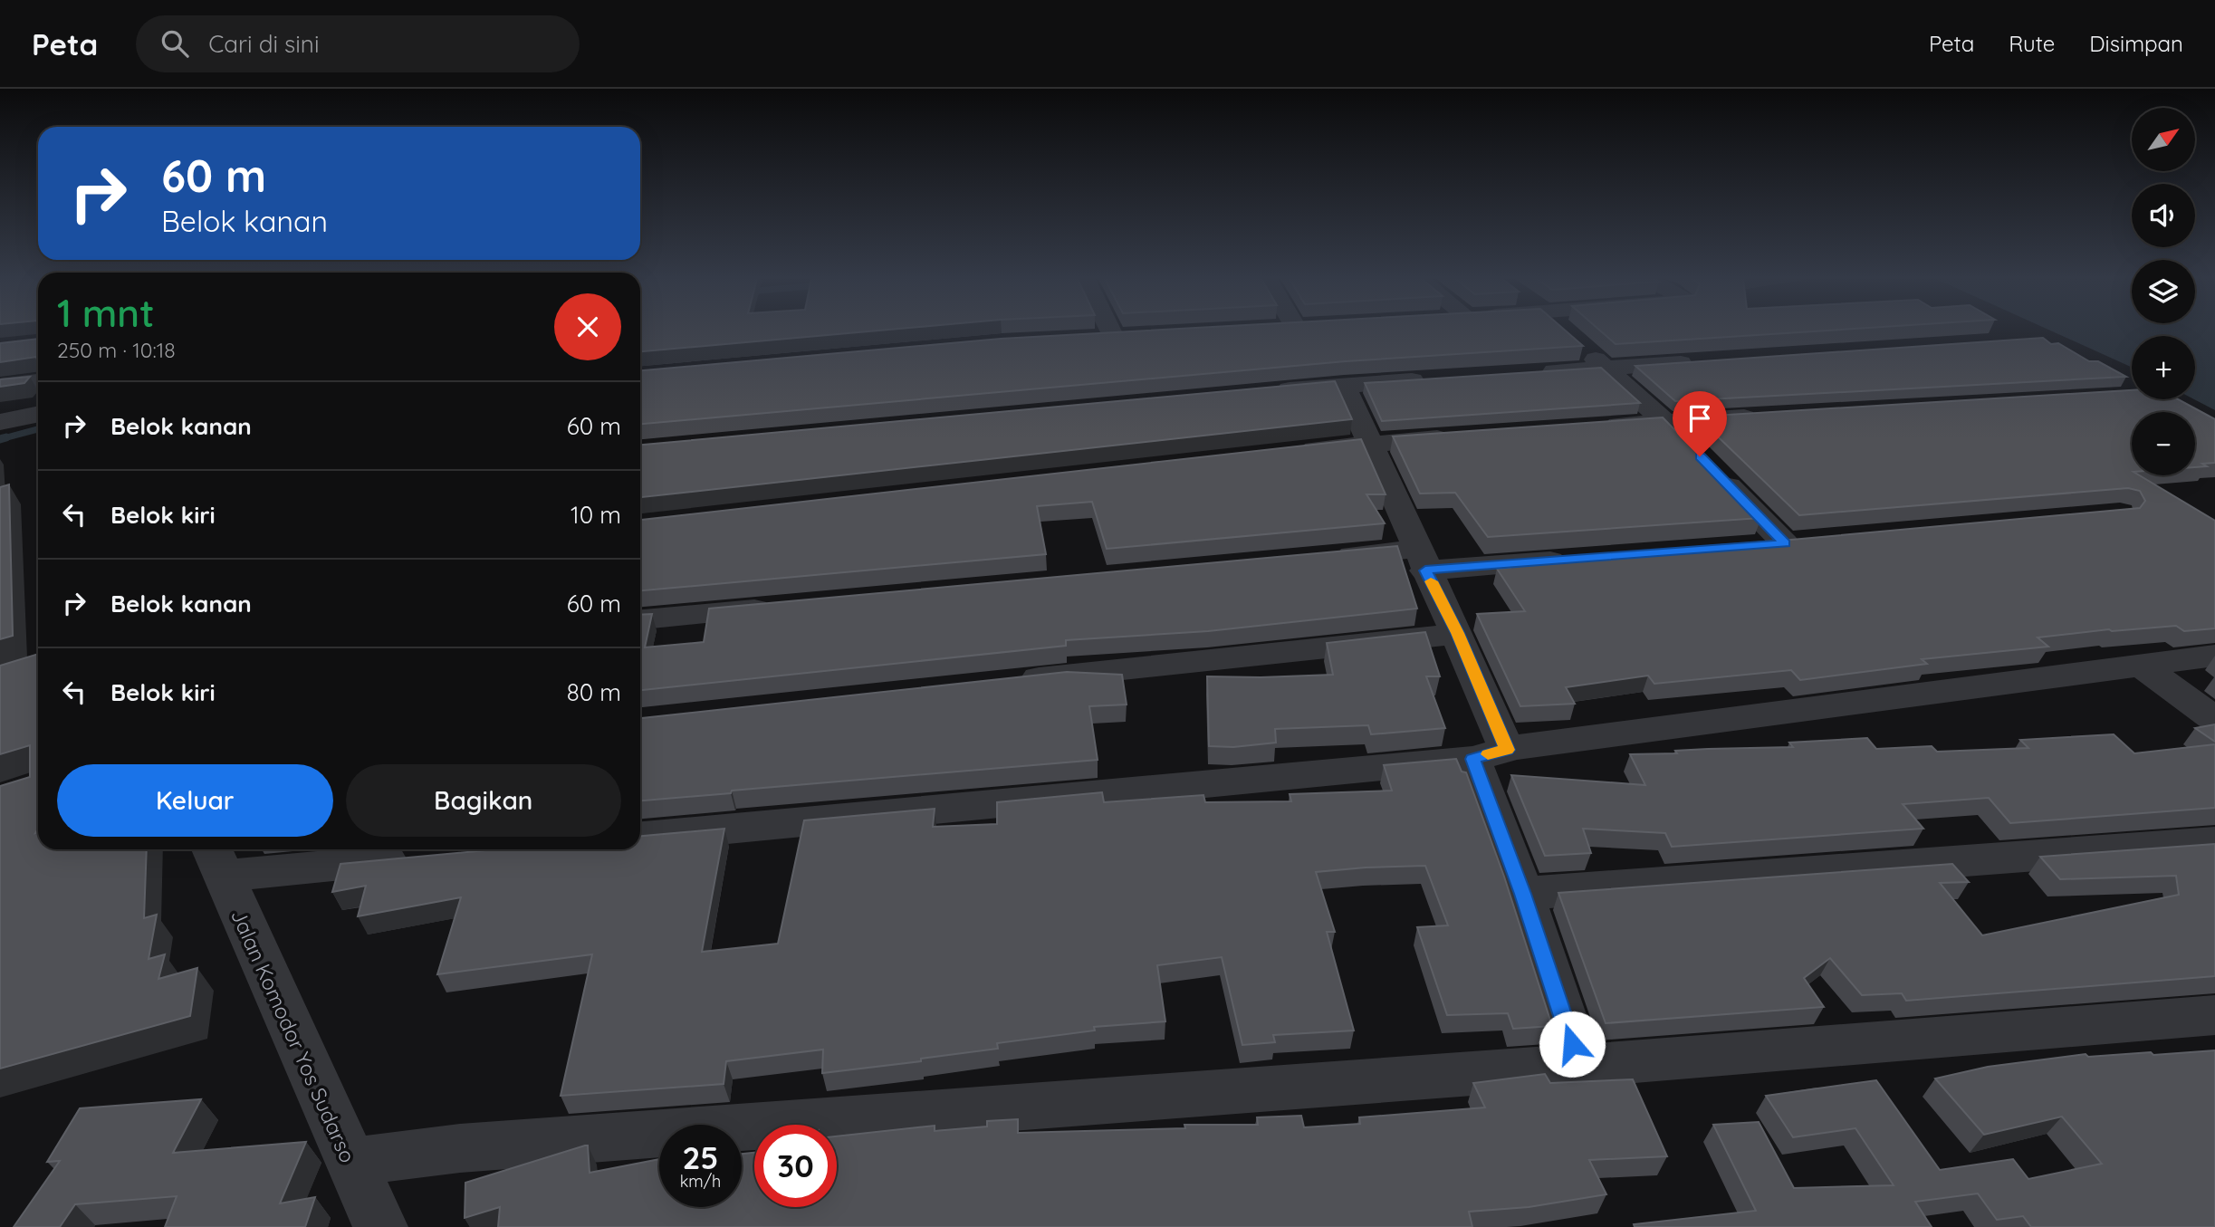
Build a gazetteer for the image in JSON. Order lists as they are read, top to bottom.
{
  "streets": {
    "street": ["Jalan Komodor Yos Sudarso"]
  },
  "north": "top right",
  "page": {
    "header": "Peta",
    "search": "Cari di sini",
    "nav": ["Peta", "Rute", "Disimpan"],
    "map_buttons": ["+", "−"],
    "turn": ["60 m", "Belok kanan"],
    "heading": ["1 mnt", "250 m · 10:18"],
    "list": [
      {
        "name": "Belok kanan",
        "value": "60 m"
      },
      {
        "name": "Belok kiri",
        "value": "10 m"
      },
      {
        "name": "Belok kanan",
        "value": "60 m"
      },
      {
        "name": "Belok kiri",
        "value": "80 m"
      }
    ],
    "buttons": ["Keluar", "Bagikan"],
    "speed": "25 km/h",
    "limit": "30"
  }
}
